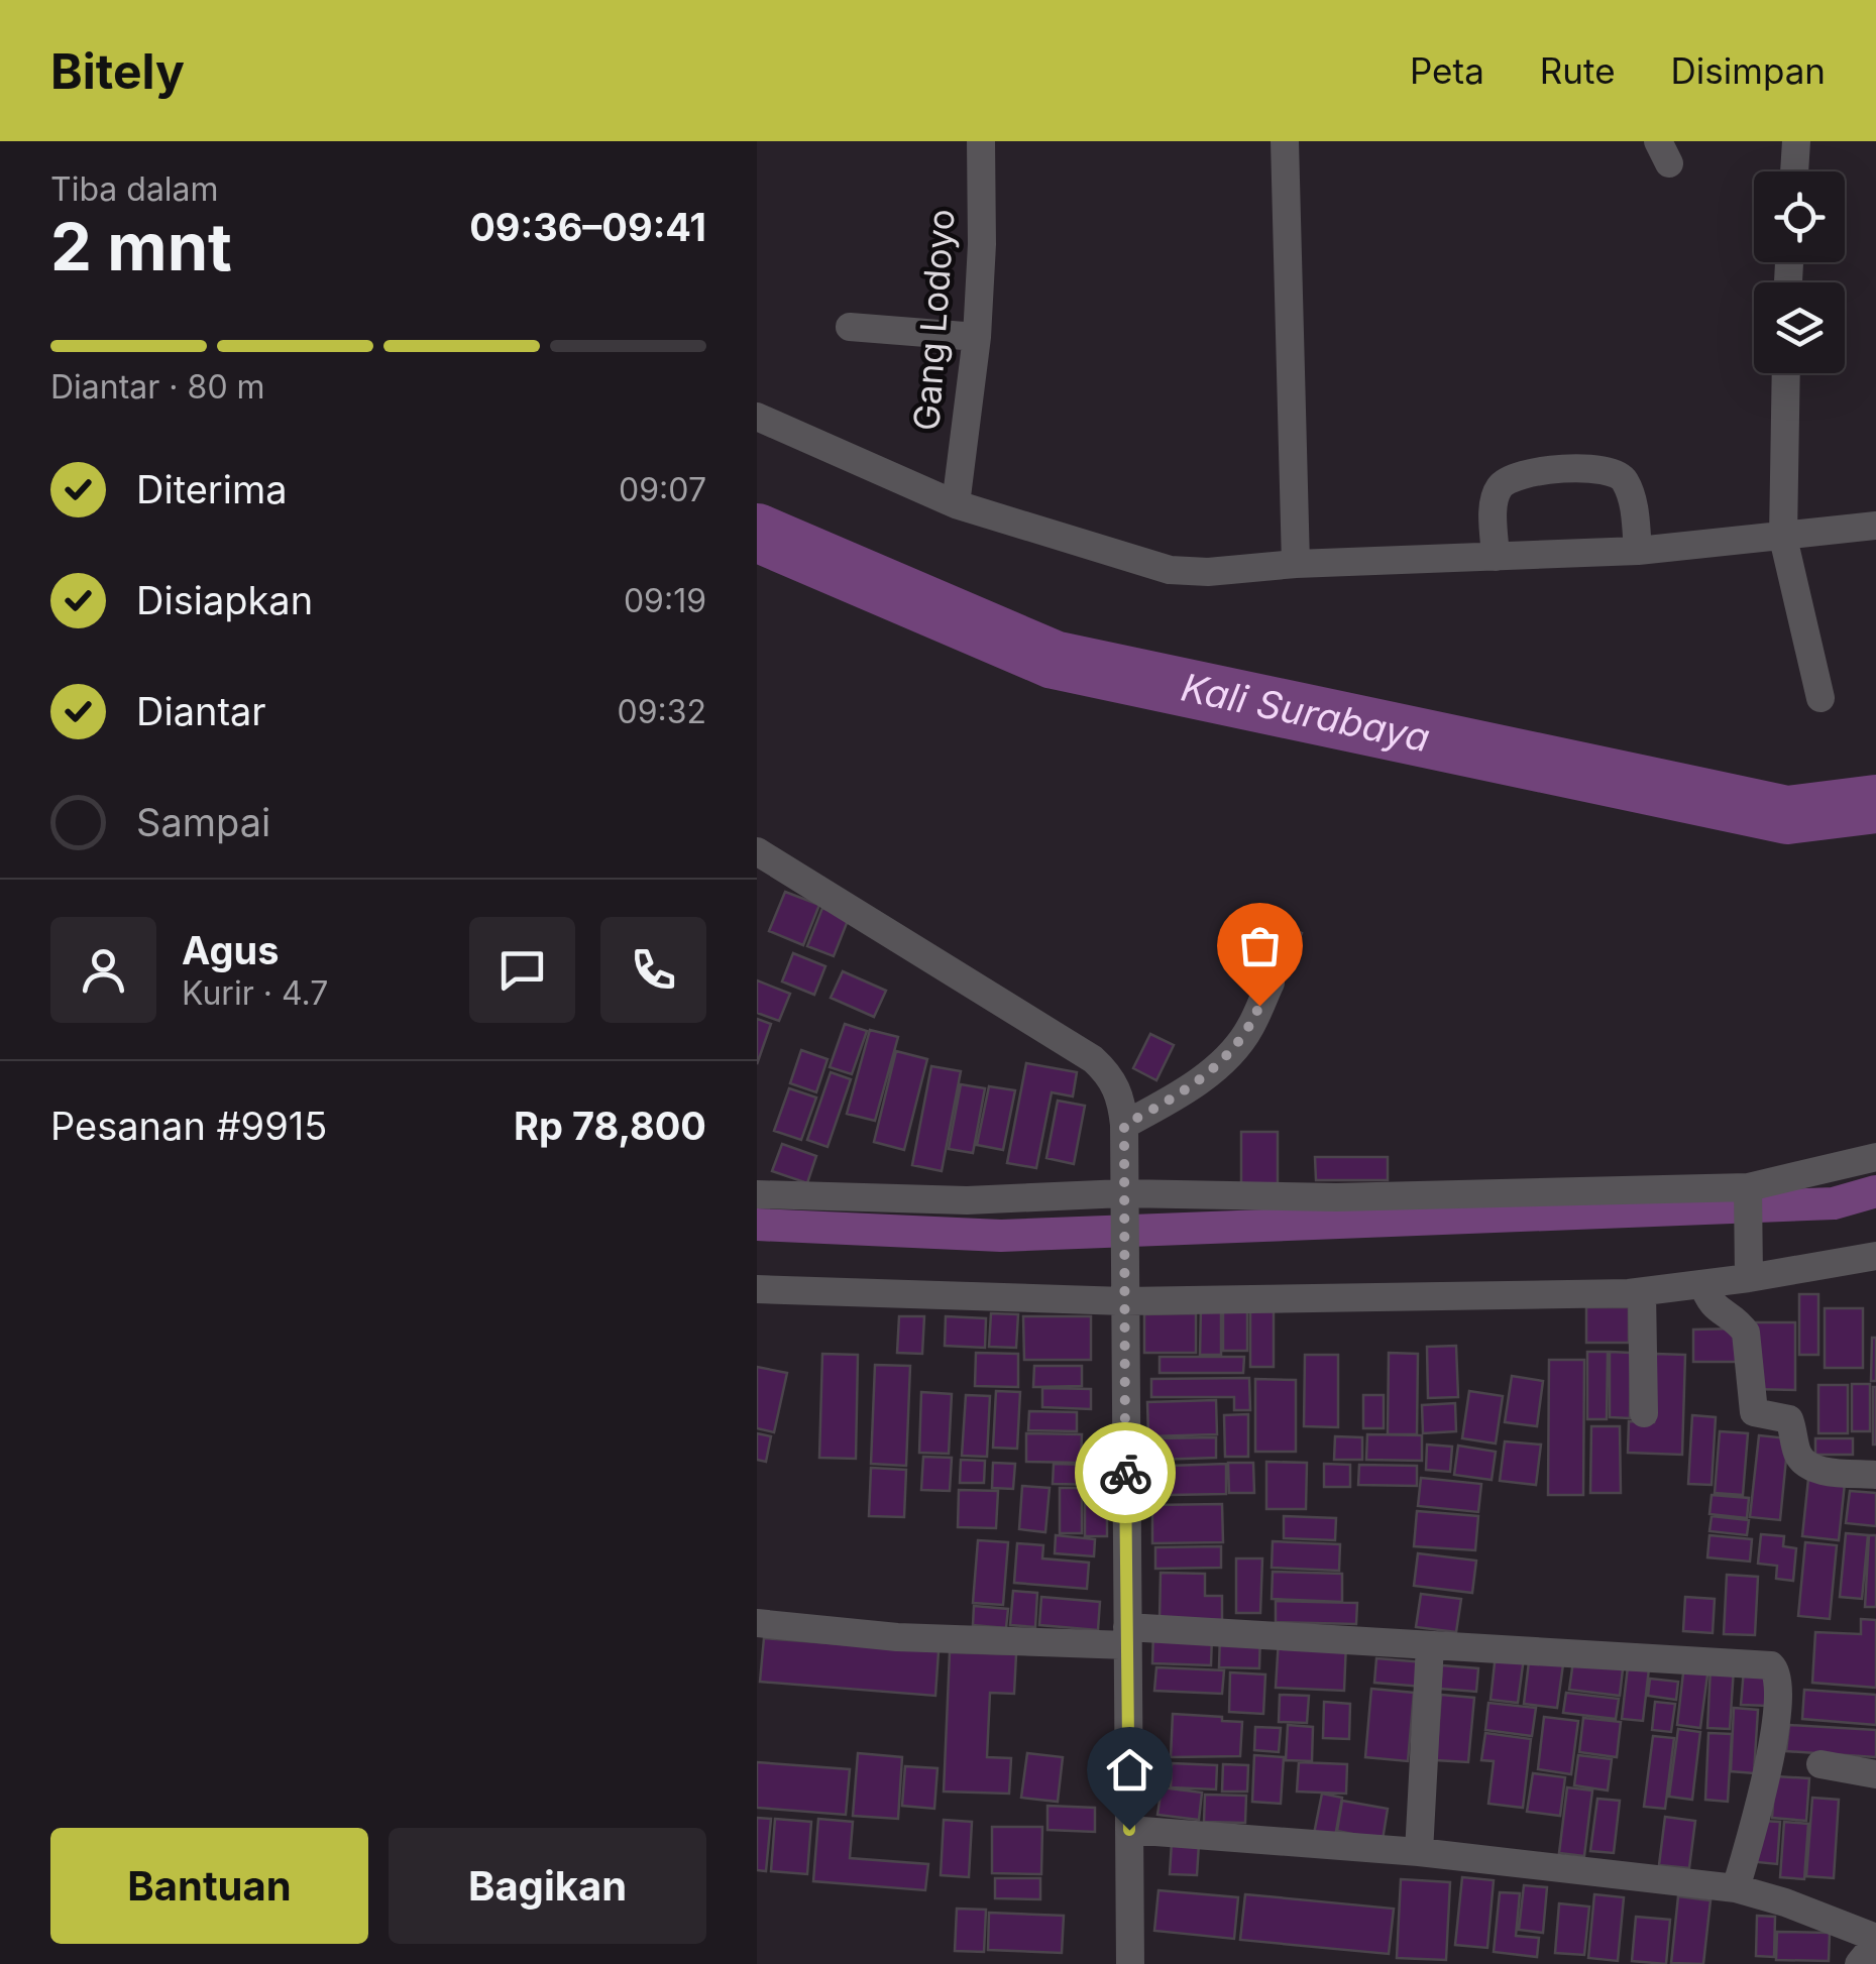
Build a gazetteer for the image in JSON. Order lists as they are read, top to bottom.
{
  "streets": {
    "street": ["Gang Lodoyo"]
  },
  "water": ["Kali Surabaya"],
  "page": {
    "header": "Bitely",
    "nav": ["Peta", "Rute", "Disimpan"],
    "heading": ["2 mnt", "Tiba dalam", "09:36–09:41"],
    "panel": [
      "Agus",
      "Kurir · 4.7",
      "Pesanan #9915",
      "Rp 78,800"
    ],
    "bar": "Diantar · 80 m",
    "list": [
      ["Diterima", "09:07"],
      ["Disiapkan", "09:19"],
      ["Diantar", "09:32"],
      "Sampai"
    ],
    "buttons": ["Bantuan", "Bagikan"]
  }
}
